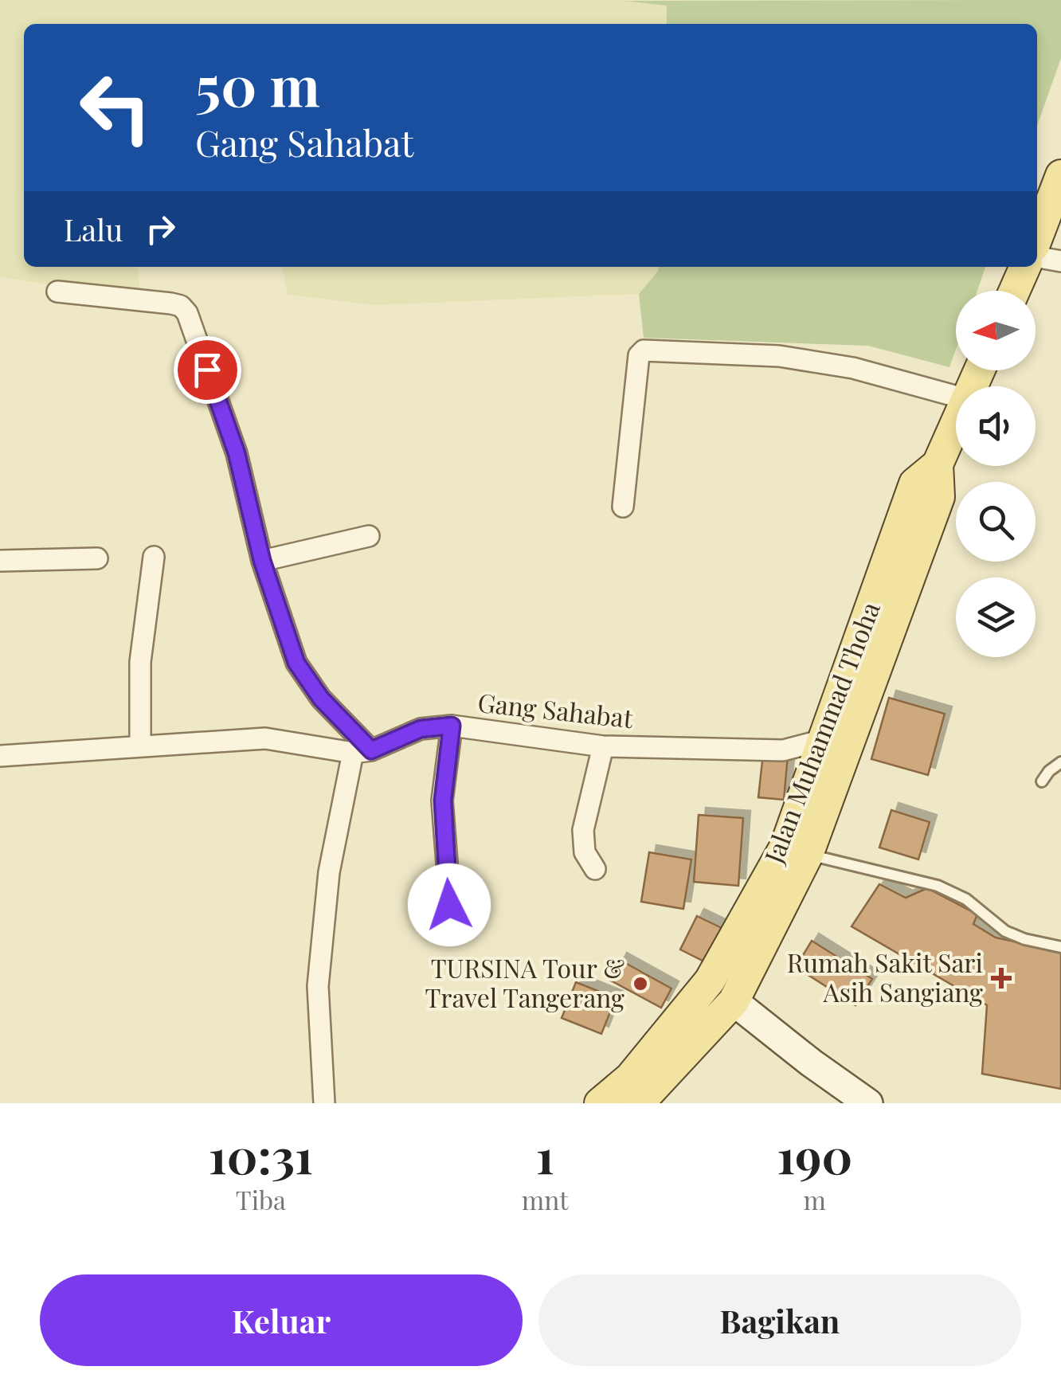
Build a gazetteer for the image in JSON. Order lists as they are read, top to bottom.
{
  "streets": {
    "main road": ["Jalan Muhammad Thoha"],
    "street": ["Gang Sahabat"]
  },
  "crossings": [
    ["Gang Sahabat", "Jalan Muhammad Thoha"]
  ],
  "places": {
    "health": ["Rumah Sakit Sari Asih Sangiang"],
    "other": ["TURSINA Tour & Travel Tangerang"]
  },
  "north": "left",
  "page": {
    "turn": ["50 m", "Gang Sahabat"],
    "then": "Lalu",
    "eta": [
      "10:31",
      "Tiba",
      "1",
      "mnt",
      "190",
      "m"
    ],
    "buttons": ["Keluar", "Bagikan"]
  }
}
